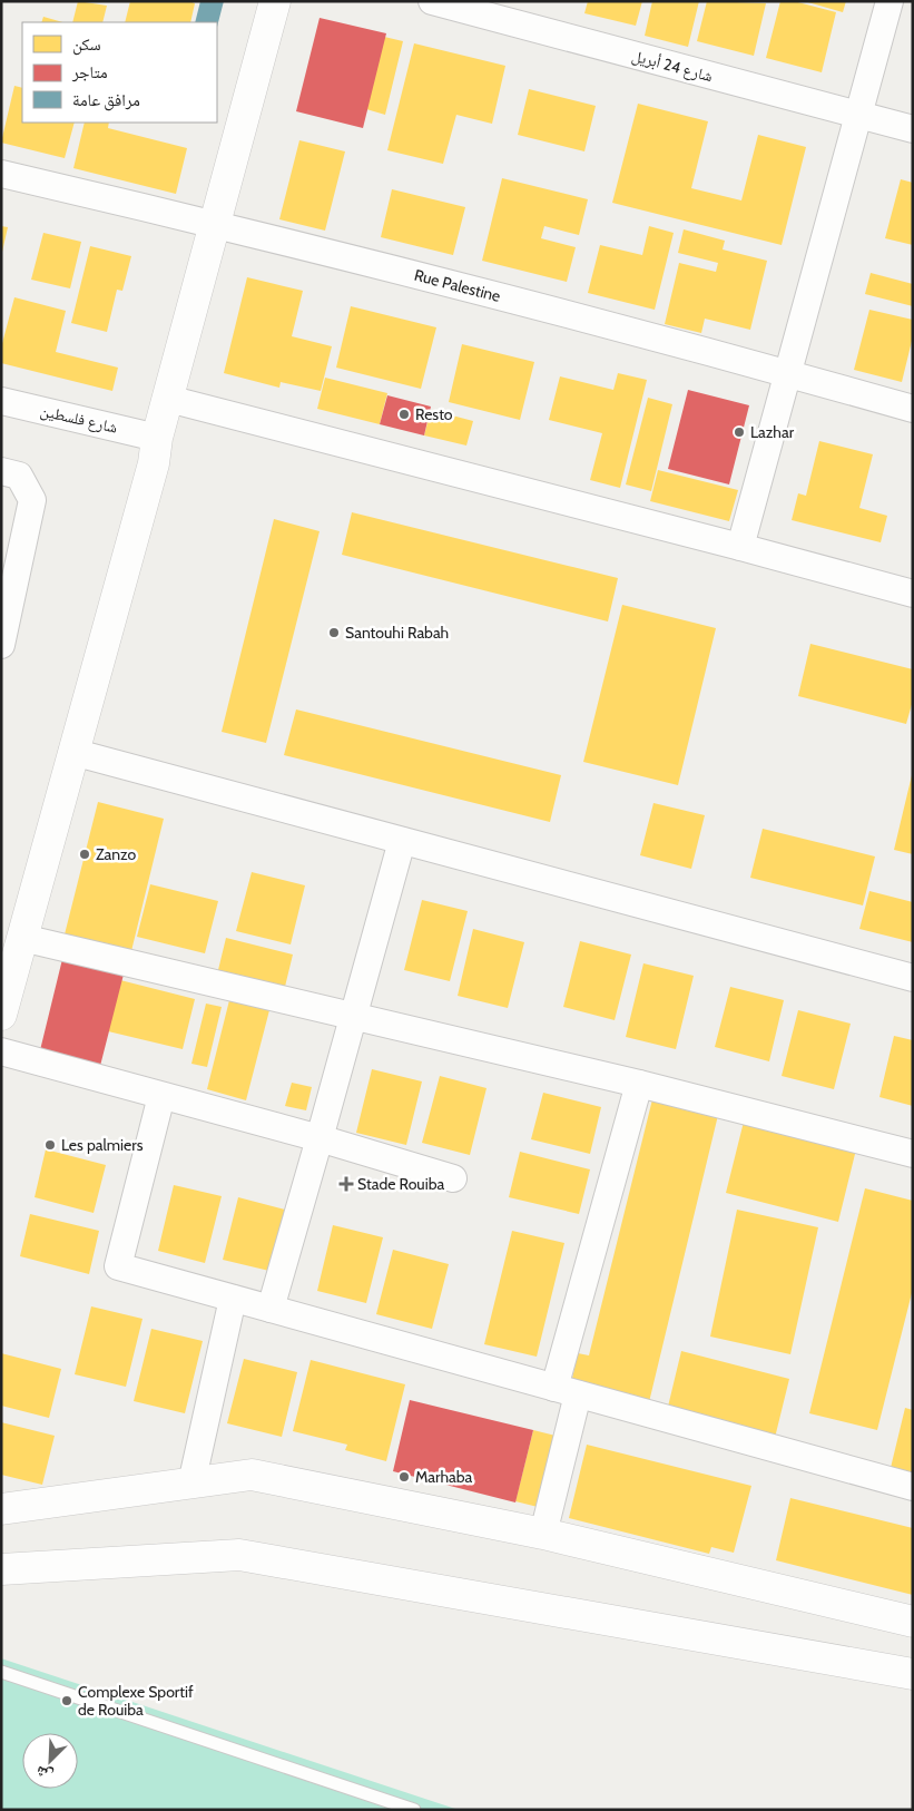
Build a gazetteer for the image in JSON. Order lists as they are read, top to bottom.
{
  "streets": {
    "street": ["شارع 24 أبريل", "Rue Palestine", "شارع فلسطين"]
  },
  "places": {
    "other": [
      "Resto",
      "Lazhar",
      "Santouhi Rabah",
      "Zanzo",
      "Les palmiers",
      "Marhaba",
      "Complexe Sportif de Rouiba"
    ],
    "health": ["Stade Rouiba"]
  },
  "legend": ["سكن", "متاجر", "مرافق عامة"],
  "north": "bottom left"
}
